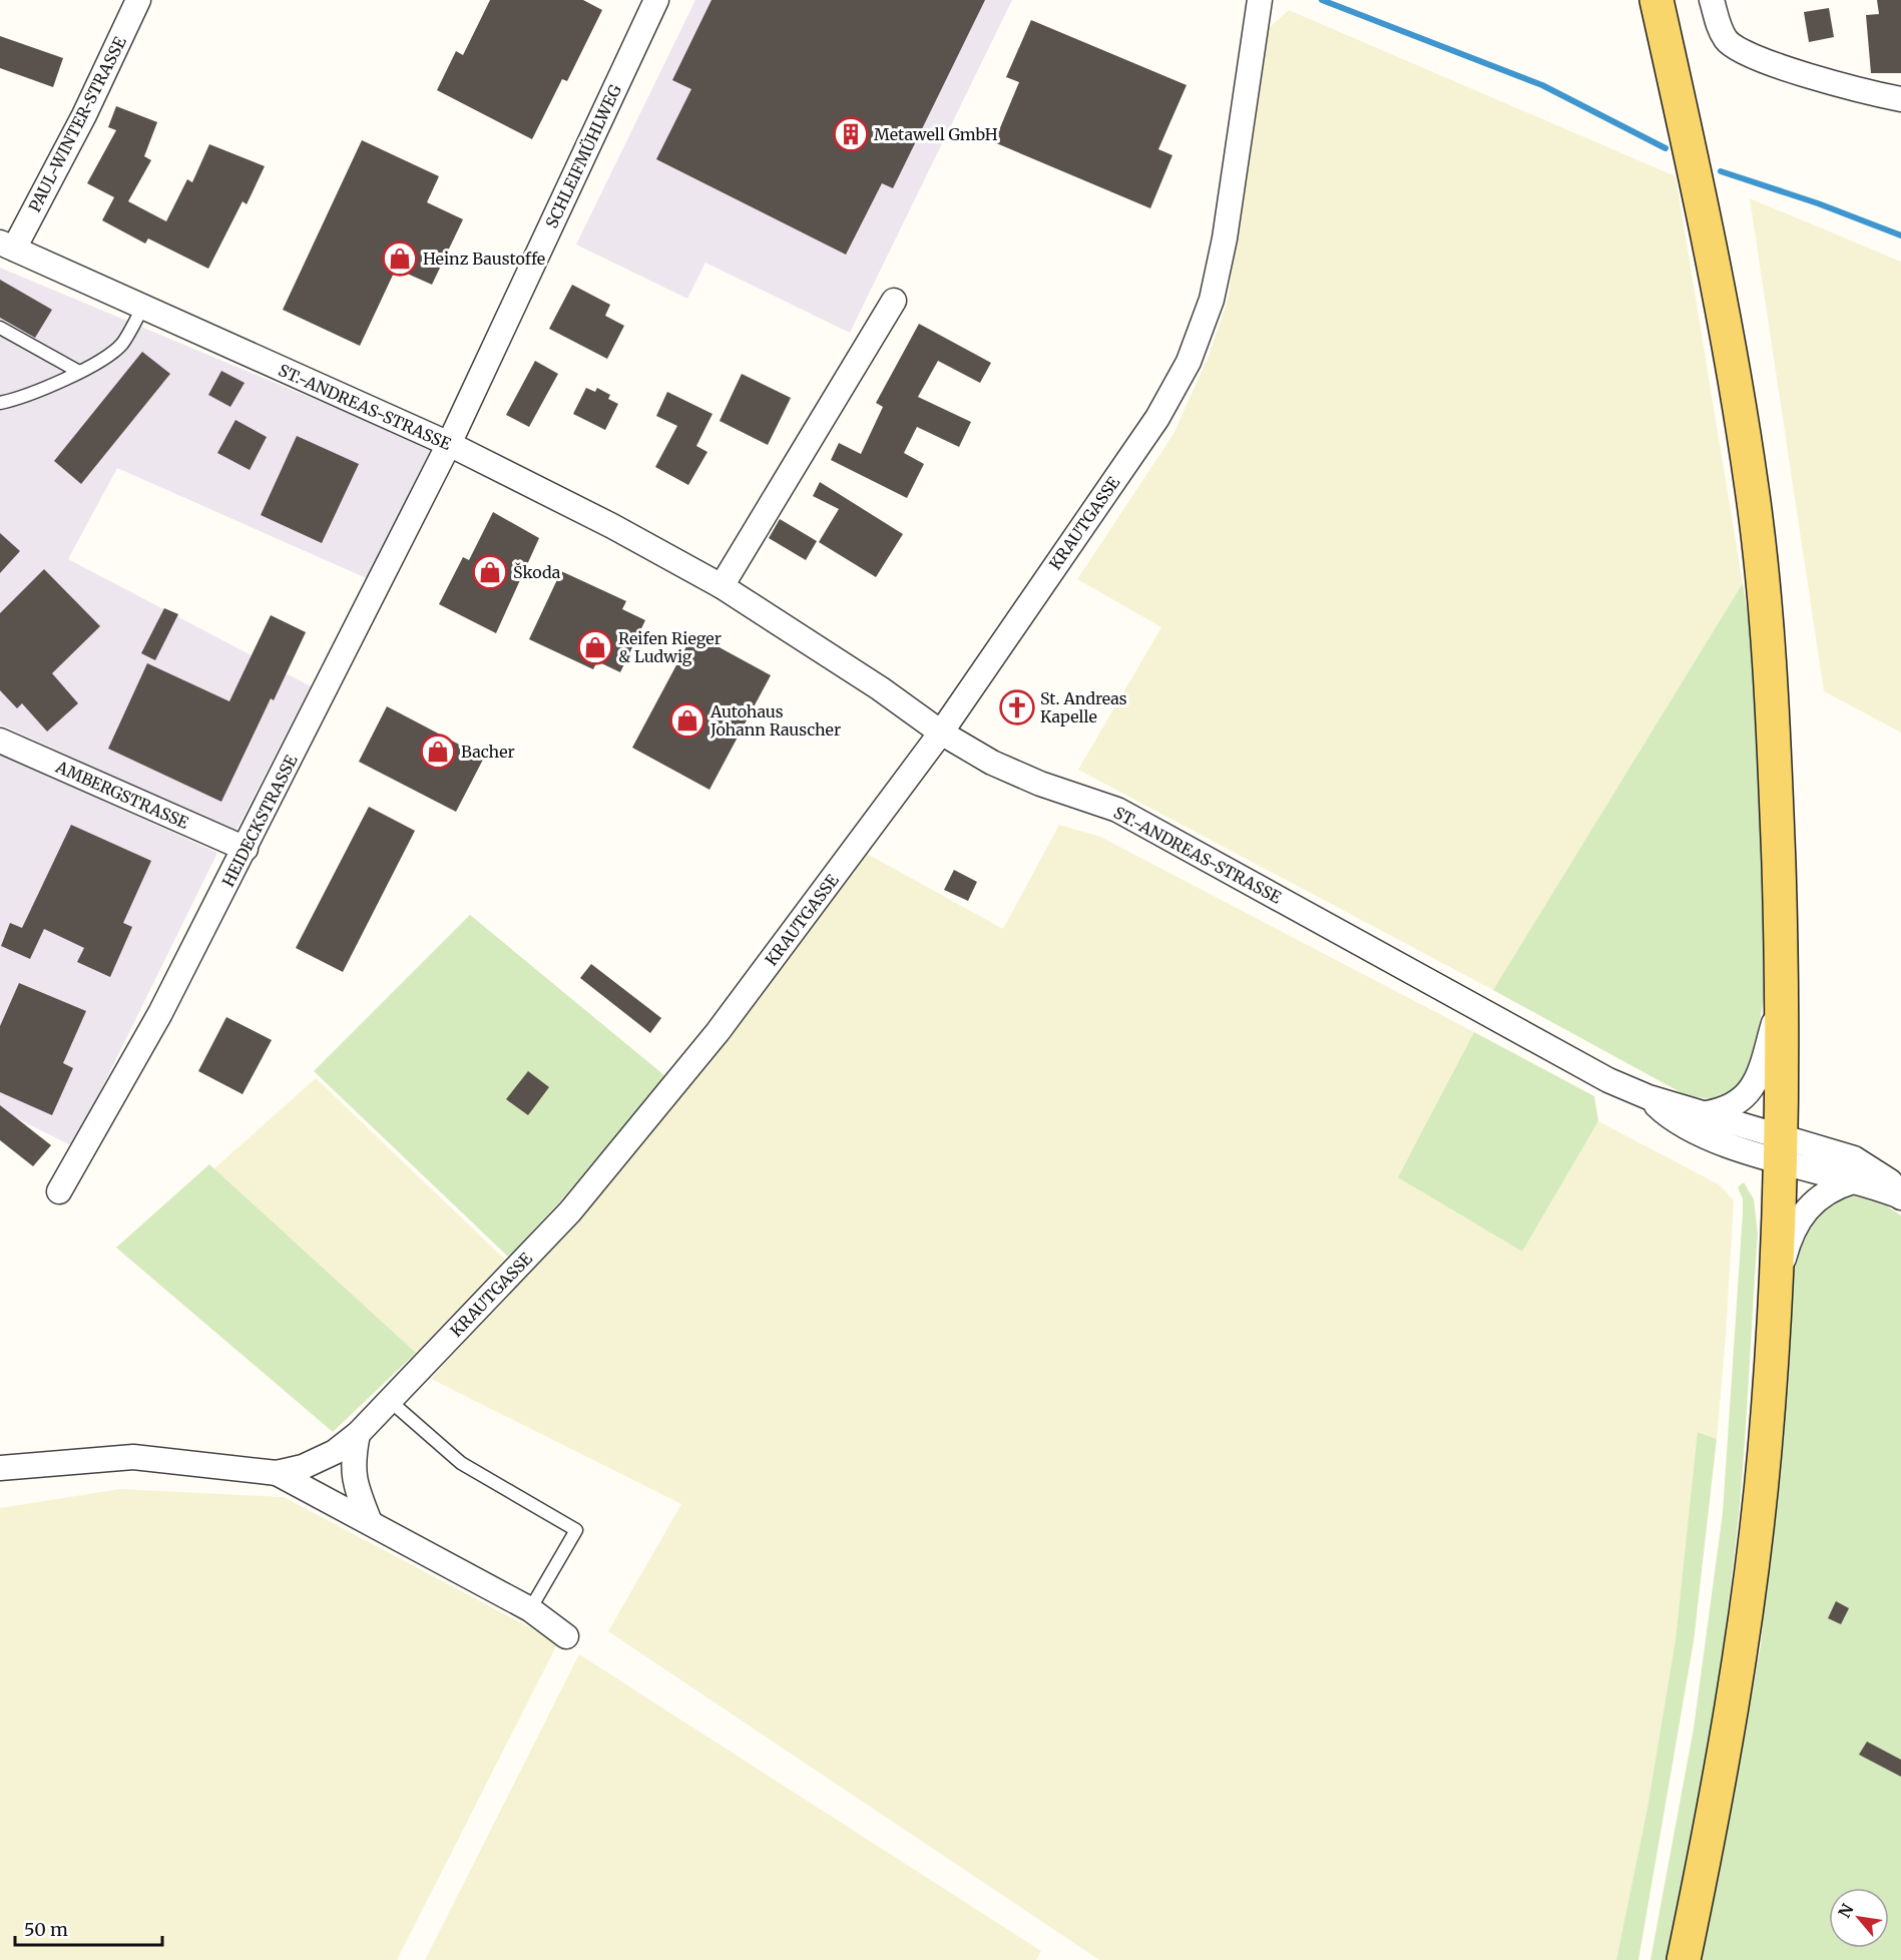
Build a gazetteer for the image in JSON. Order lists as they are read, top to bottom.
{
  "streets": {
    "street": [
      "PAUL-WINTER-STRASSE",
      "SCHLEIFMÜHLWEG",
      "ST.-ANDREAS-STRASSE",
      "KRAUTGASSE",
      "AMBERGSTRASSE",
      "HEIDECKSTRASSE"
    ]
  },
  "crossings": [
    ["PAUL-WINTER-STRASSE", "ST.-ANDREAS-STRASSE"],
    ["SCHLEIFMÜHLWEG", "ST.-ANDREAS-STRASSE"],
    ["SCHLEIFMÜHLWEG", "HEIDECKSTRASSE"],
    ["ST.-ANDREAS-STRASSE", "KRAUTGASSE"],
    ["ST.-ANDREAS-STRASSE", "HEIDECKSTRASSE"],
    ["AMBERGSTRASSE", "HEIDECKSTRASSE"]
  ],
  "places": {
    "building": ["Metawell GmbH"],
    "shop": [
      "Heinz Baustoffe",
      "Škoda",
      "Reifen Rieger & Ludwig",
      "Autohaus Johann Rauscher",
      "Bacher"
    ],
    "church": ["St. Andreas Kapelle"]
  },
  "scale_bar": "50 m",
  "north": "top left"
}
